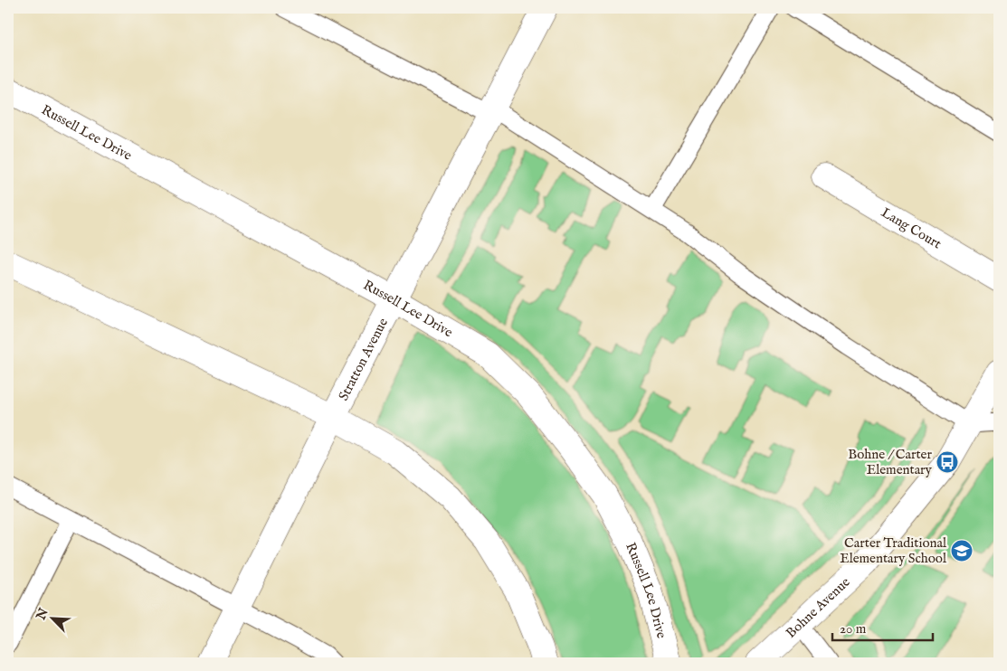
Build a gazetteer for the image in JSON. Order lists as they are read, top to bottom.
{
  "streets": {
    "street": [
      "Russell Lee Drive",
      "Lang Court",
      "Stratton Avenue",
      "Bohne Avenue"
    ]
  },
  "crossings": [
    ["Russell Lee Drive", "Stratton Avenue"]
  ],
  "places": {
    "bus stop": ["Bohne / Carter Elementary"],
    "school or university": ["Carter Traditional Elementary School"]
  },
  "scale_bar": "20 m",
  "north": "top left"
}
